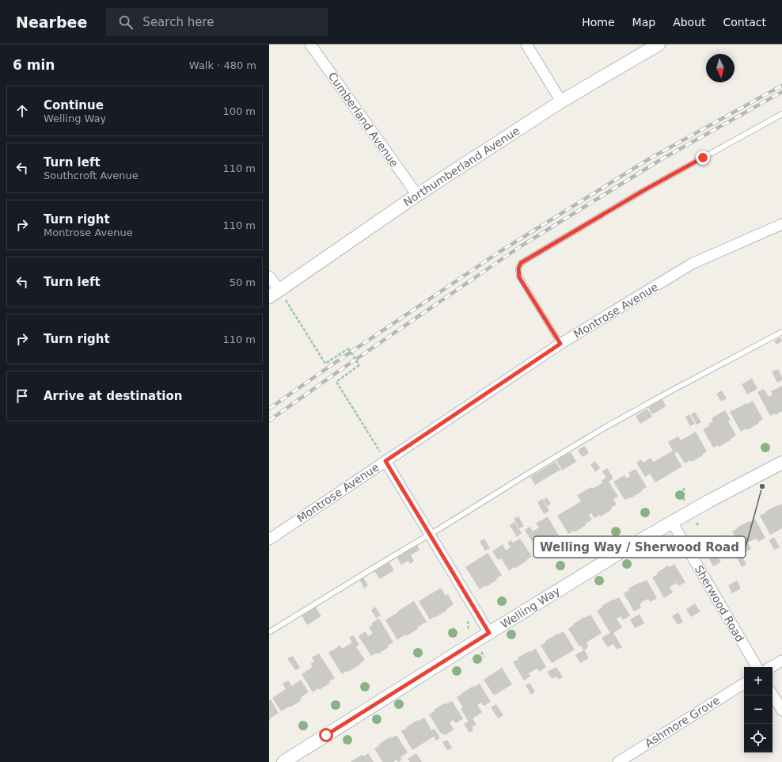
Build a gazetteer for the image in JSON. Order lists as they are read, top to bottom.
{
  "streets": {
    "street": [
      "Cumberland Avenue",
      "Northumberland Avenue",
      "Montrose Avenue",
      "Sherwood Road",
      "Welling Way",
      "Ashmore Grove"
    ]
  },
  "crossings": [
    ["Cumberland Avenue", "Northumberland Avenue"],
    ["Sherwood Road", "Welling Way"]
  ],
  "places": ["Welling Way / Sherwood Road"],
  "north": "bottom",
  "page": {
    "header": "Nearbee",
    "search": "Search here",
    "nav": [
      "Home",
      "Map",
      "About",
      "Contact"
    ],
    "heading": ["6 min", "Walk · 480 m"],
    "list": [
      ["Continue", "Welling Way", "100 m"],
      ["Turn left", "Southcroft Avenue", "110 m"],
      ["Turn right", "Montrose Avenue", "110 m"],
      ["Turn left", "50 m"],
      ["Turn right", "110 m"],
      "Arrive at destination"
    ],
    "map_buttons": ["+", "−"]
  }
}
